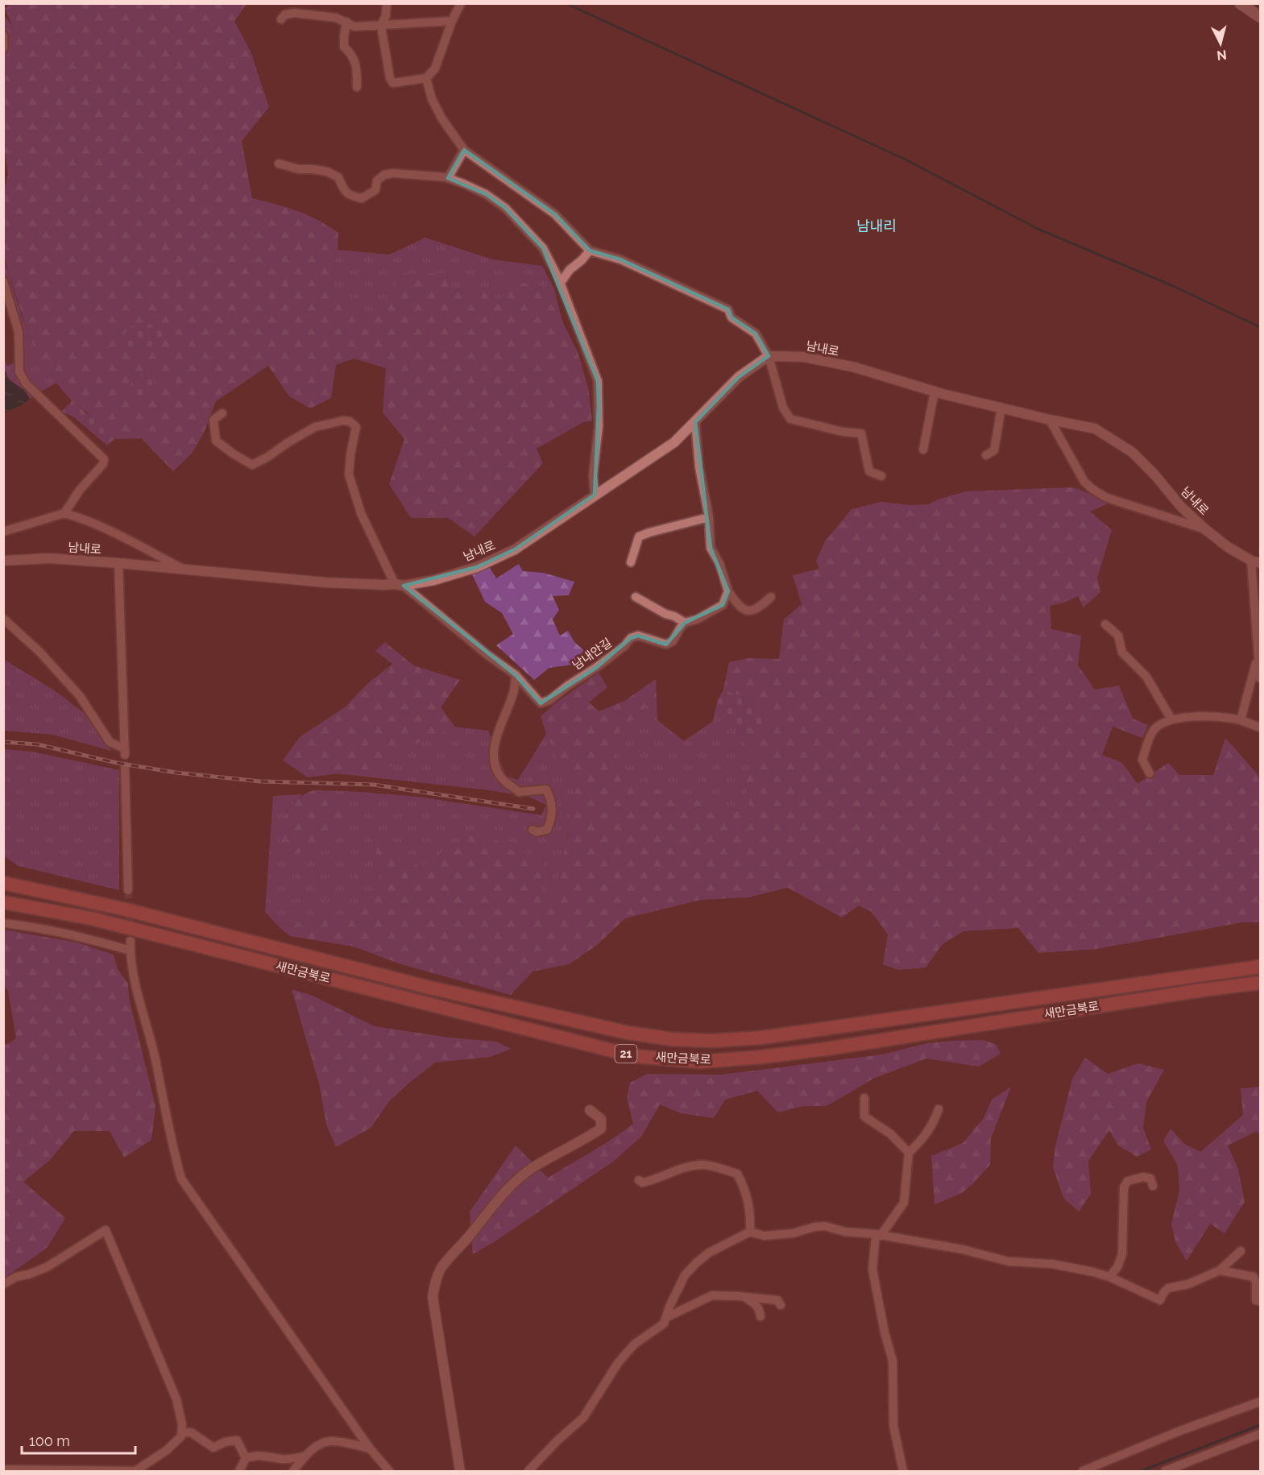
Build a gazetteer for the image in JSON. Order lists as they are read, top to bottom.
{
  "streets": {
    "highway": ["새만금북로", "21"],
    "street": ["남내로", "남내안길"]
  },
  "crossings": [
    ["남내로", "남내안길"]
  ],
  "districts": ["남내리"],
  "scale_bar": "100 m",
  "north": "bottom"
}
